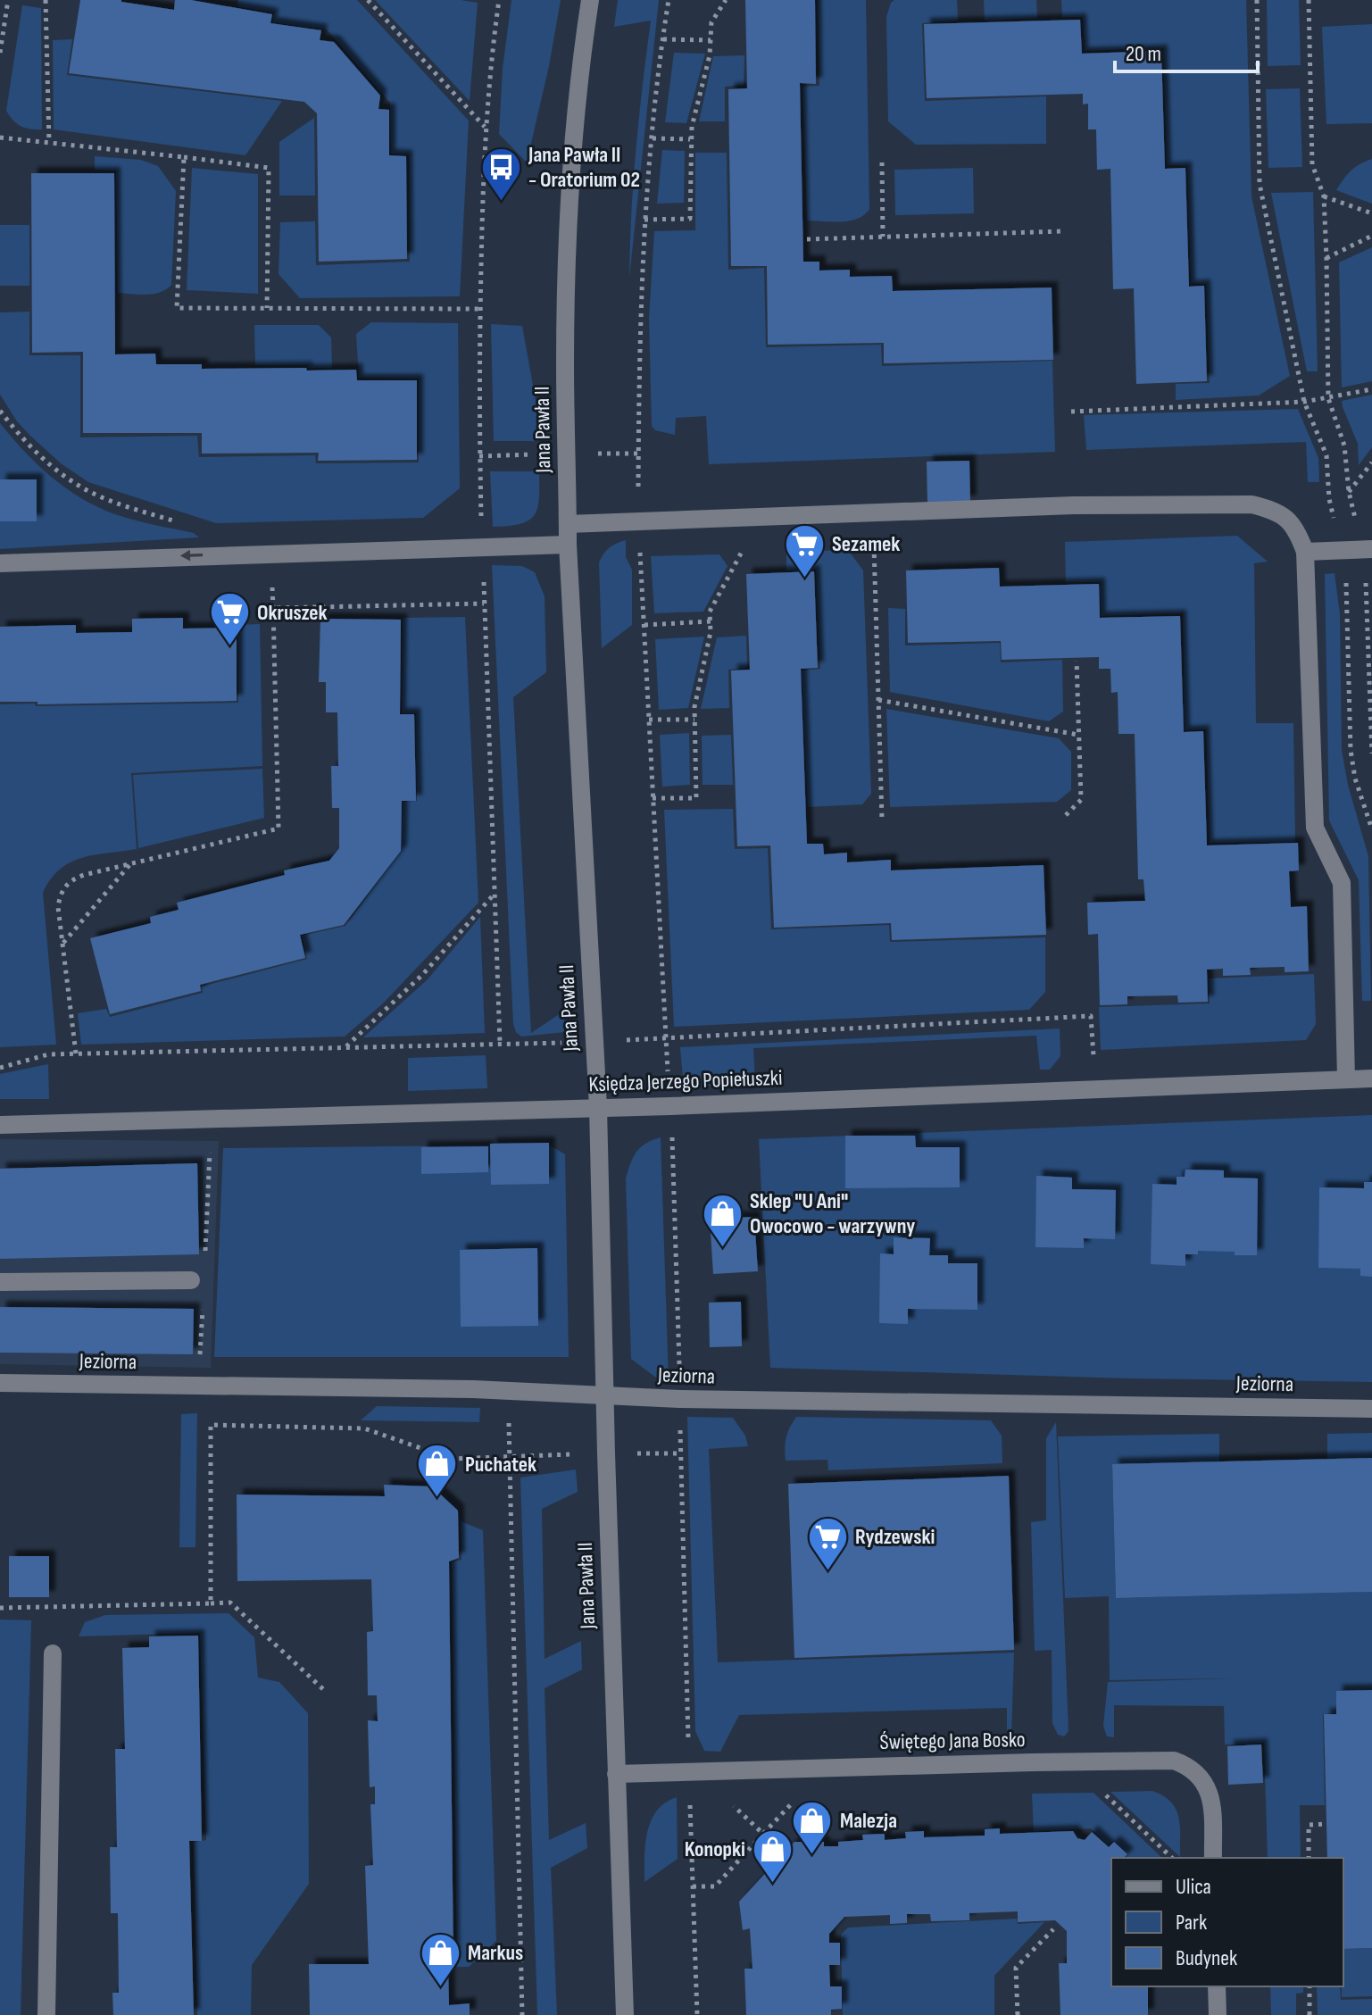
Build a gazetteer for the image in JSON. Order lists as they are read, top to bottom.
{
  "streets": {
    "street": [
      "Jana Pawła II",
      "Księdza Jerzego Popiełuszki",
      "Jeziorna",
      "Świętego Jana Bosko"
    ]
  },
  "crossings": [
    ["Jana Pawła II", "Księdza Jerzego Popiełuszki"],
    ["Jana Pawła II", "Jeziorna"],
    ["Jana Pawła II", "Świętego Jana Bosko"]
  ],
  "places": {
    "bus stop": ["Jana Pawła II - Oratorium 02"],
    "supermarket": ["Sezamek", "Okruszek", "Rydzewski"],
    "shop": [
      "Sklep \"U Ani\" Owocowo - warzywny",
      "Puchatek",
      "Malezja",
      "Konopki",
      "Markus"
    ]
  },
  "legend": ["Ulica", "Park", "Budynek"],
  "scale_bar": "20 m"
}
